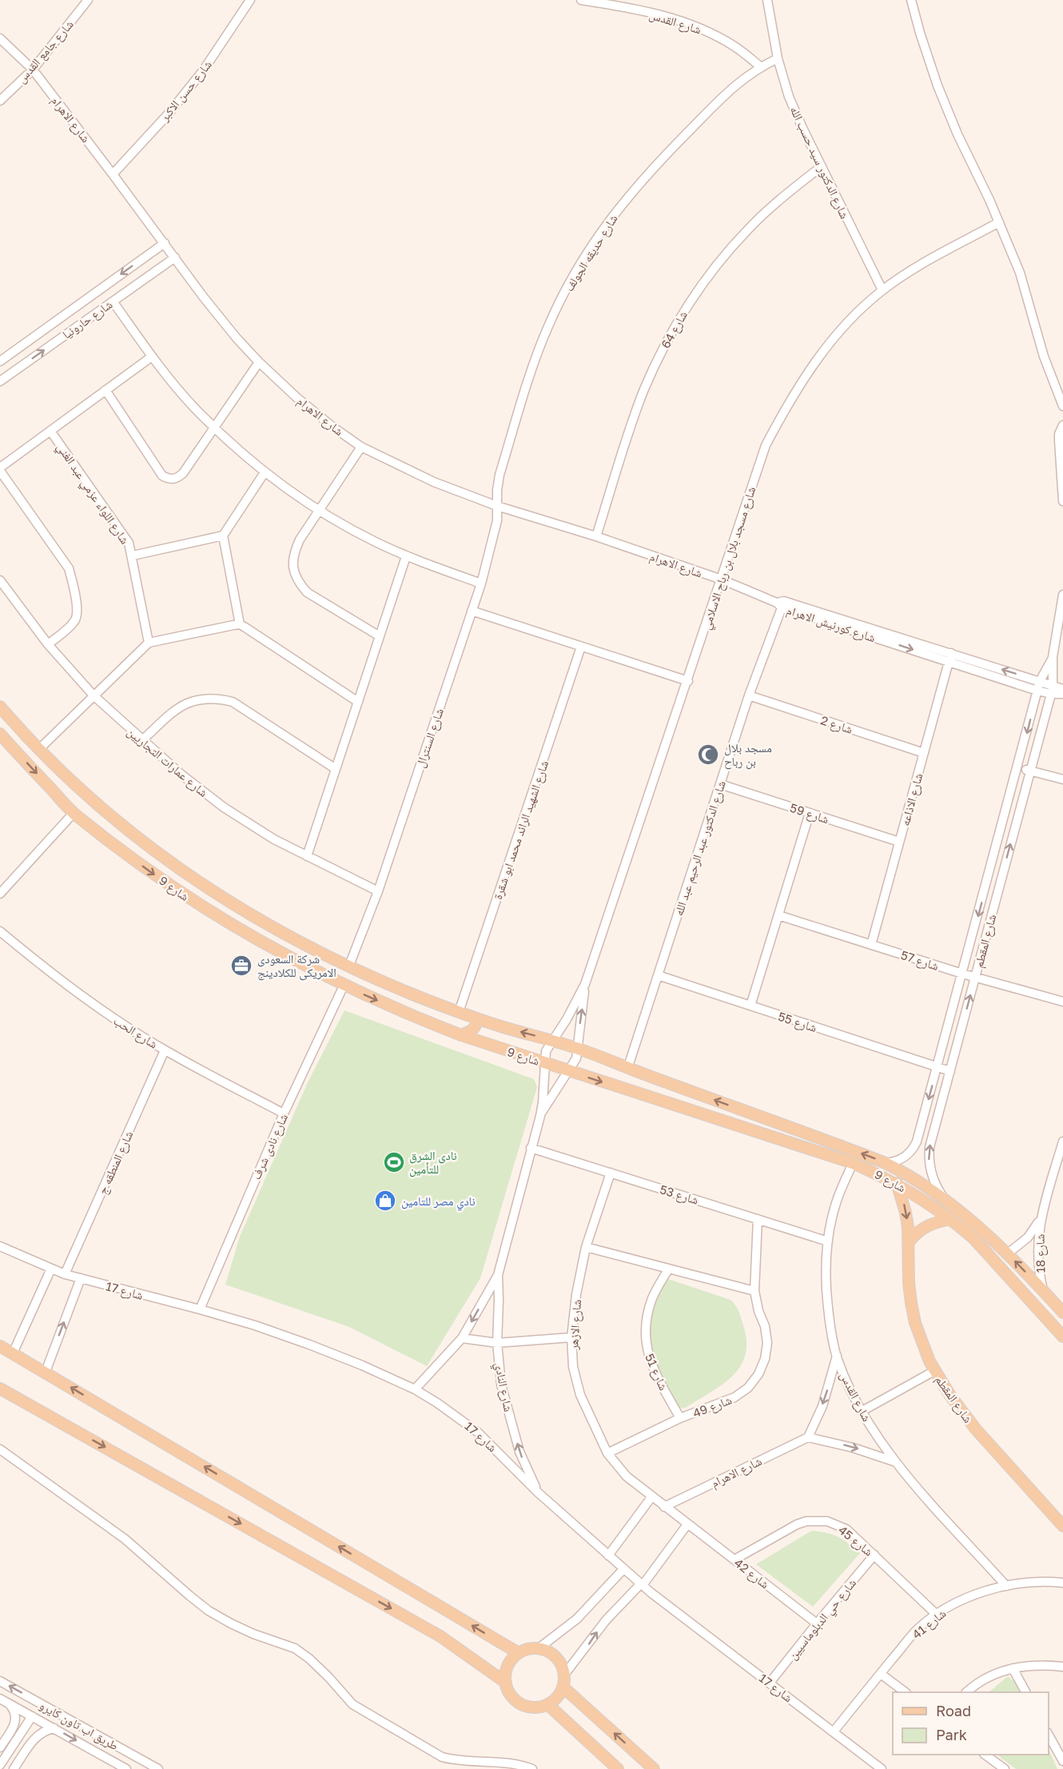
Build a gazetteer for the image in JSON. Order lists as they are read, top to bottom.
{
  "streets": {
    "main road": ["شارع 9", "شارع المقطم"],
    "street": [
      "شارع القدس",
      "شارع جامع القدس",
      "شارع حسن الاكبر",
      "شارع الاهرام",
      "شارع الدكتور سيد حسب الله",
      "شارع حديقه الجولف",
      "شارع حارونيا",
      "شارع 64",
      "شارع اللواء عزمي عبد الغني",
      "شارع مسجد بلال بن رباح الاسلامي",
      "شارع كورنيش الاهرام",
      "شارع 2",
      "شارع السنترال",
      "شارع عمارات التجاريين",
      "شارع الاذاعه",
      "شارع 59",
      "شارع الشهيد الرائد محمد ابو شقرة",
      "شارع الدكتور عبد الرحيم عبد الله",
      "شارع 57",
      "شارع 55",
      "شارع الحب",
      "شارع نادى شرف",
      "شارع المنطقه ج",
      "شارع 53",
      "شارع 18",
      "شارع 17",
      "شارع الازهر",
      "شارع 51",
      "شارع النادي",
      "شارع 49",
      "شارع 45",
      "شارع 42",
      "شارع حي الدبلوماسيين",
      "شارع 41",
      "طريق اب تاون كايرو"
    ]
  },
  "crossings": [
    ["شارع القدس", "شارع حديقه الجولف"],
    ["شارع القدس", "شارع 9"],
    ["شارع القدس", "شارع 53"],
    ["شارع القدس", "شارع 41"],
    ["شارع جامع القدس", "شارع الاهرام"],
    ["شارع حسن الاكبر", "شارع الاهرام"],
    ["شارع الاهرام", "شارع حديقه الجولف"],
    ["شارع الاهرام", "شارع حارونيا"],
    ["شارع الاهرام", "شارع 64"],
    ["شارع الاهرام", "شارع مسجد بلال بن رباح الاسلامي"],
    ["شارع الاهرام", "شارع كورنيش الاهرام"],
    ["شارع الاهرام", "شارع السنترال"],
    ["شارع الاهرام", "شارع الدكتور عبد الرحيم عبد الله"],
    ["شارع الاهرام", "شارع الازهر"],
    ["شارع الدكتور سيد حسب الله", "شارع حديقه الجولف"],
    ["شارع الدكتور سيد حسب الله", "شارع 64"],
    ["شارع الدكتور سيد حسب الله", "شارع مسجد بلال بن رباح الاسلامي"],
    ["شارع حديقه الجولف", "شارع السنترال"],
    ["شارع مسجد بلال بن رباح الاسلامي", "شارع 9"],
    ["شارع مسجد بلال بن رباح الاسلامي", "شارع النادي"],
    ["شارع كورنيش الاهرام", "شارع الاذاعه"],
    ["شارع كورنيش الاهرام", "شارع الدكتور عبد الرحيم عبد الله"],
    ["شارع كورنيش الاهرام", "شارع المقطم"],
    ["شارع 2", "شارع الاذاعه"],
    ["شارع 2", "شارع الدكتور عبد الرحيم عبد الله"],
    ["شارع السنترال", "شارع عمارات التجاريين"],
    ["شارع السنترال", "شارع 9"],
    ["شارع الاذاعه", "شارع 59"],
    ["شارع الاذاعه", "شارع 57"],
    ["شارع 59", "شارع الدكتور عبد الرحيم عبد الله"],
    ["شارع الشهيد الرائد محمد ابو شقرة", "شارع 9"],
    ["شارع الدكتور عبد الرحيم عبد الله", "شارع 9"],
    ["شارع الدكتور عبد الرحيم عبد الله", "شارع 55"],
    ["شارع 9", "شارع المقطم"],
    ["شارع 9", "شارع نادى شرف"],
    ["شارع 9", "شارع 18"],
    ["شارع 9", "شارع النادي"],
    ["شارع المقطم", "شارع 57"],
    ["شارع المقطم", "شارع 55"],
    ["شارع الحب", "شارع نادى شرف"],
    ["شارع الحب", "شارع المنطقه ج"],
    ["شارع نادى شرف", "شارع 17"],
    ["شارع المنطقه ج", "شارع 17"],
    ["شارع 53", "شارع الازهر"],
    ["شارع 53", "شارع النادي"],
    ["شارع 53", "شارع 49"],
    ["شارع 17", "شارع النادي"],
    ["شارع 17", "شارع حي الدبلوماسيين"],
    ["شارع 17", "شارع 41"],
    ["شارع الازهر", "شارع 49"],
    ["شارع الازهر", "شارع 42"],
    ["شارع 51", "شارع 49"],
    ["شارع 45", "شارع 42"],
    ["شارع 45", "شارع حي الدبلوماسيين"],
    ["شارع 45", "شارع 41"],
    ["شارع 42", "شارع حي الدبلوماسيين"]
  ],
  "places": {
    "mosque": ["مسجد بلال بن رباح"],
    "office": ["شركة السعودى الامريكى للكلادينج"],
    "sports": ["نادى الشرق للتأمين"],
    "shop": ["نادي مصر للتامين"]
  },
  "legend": ["Road", "Park"]
}
